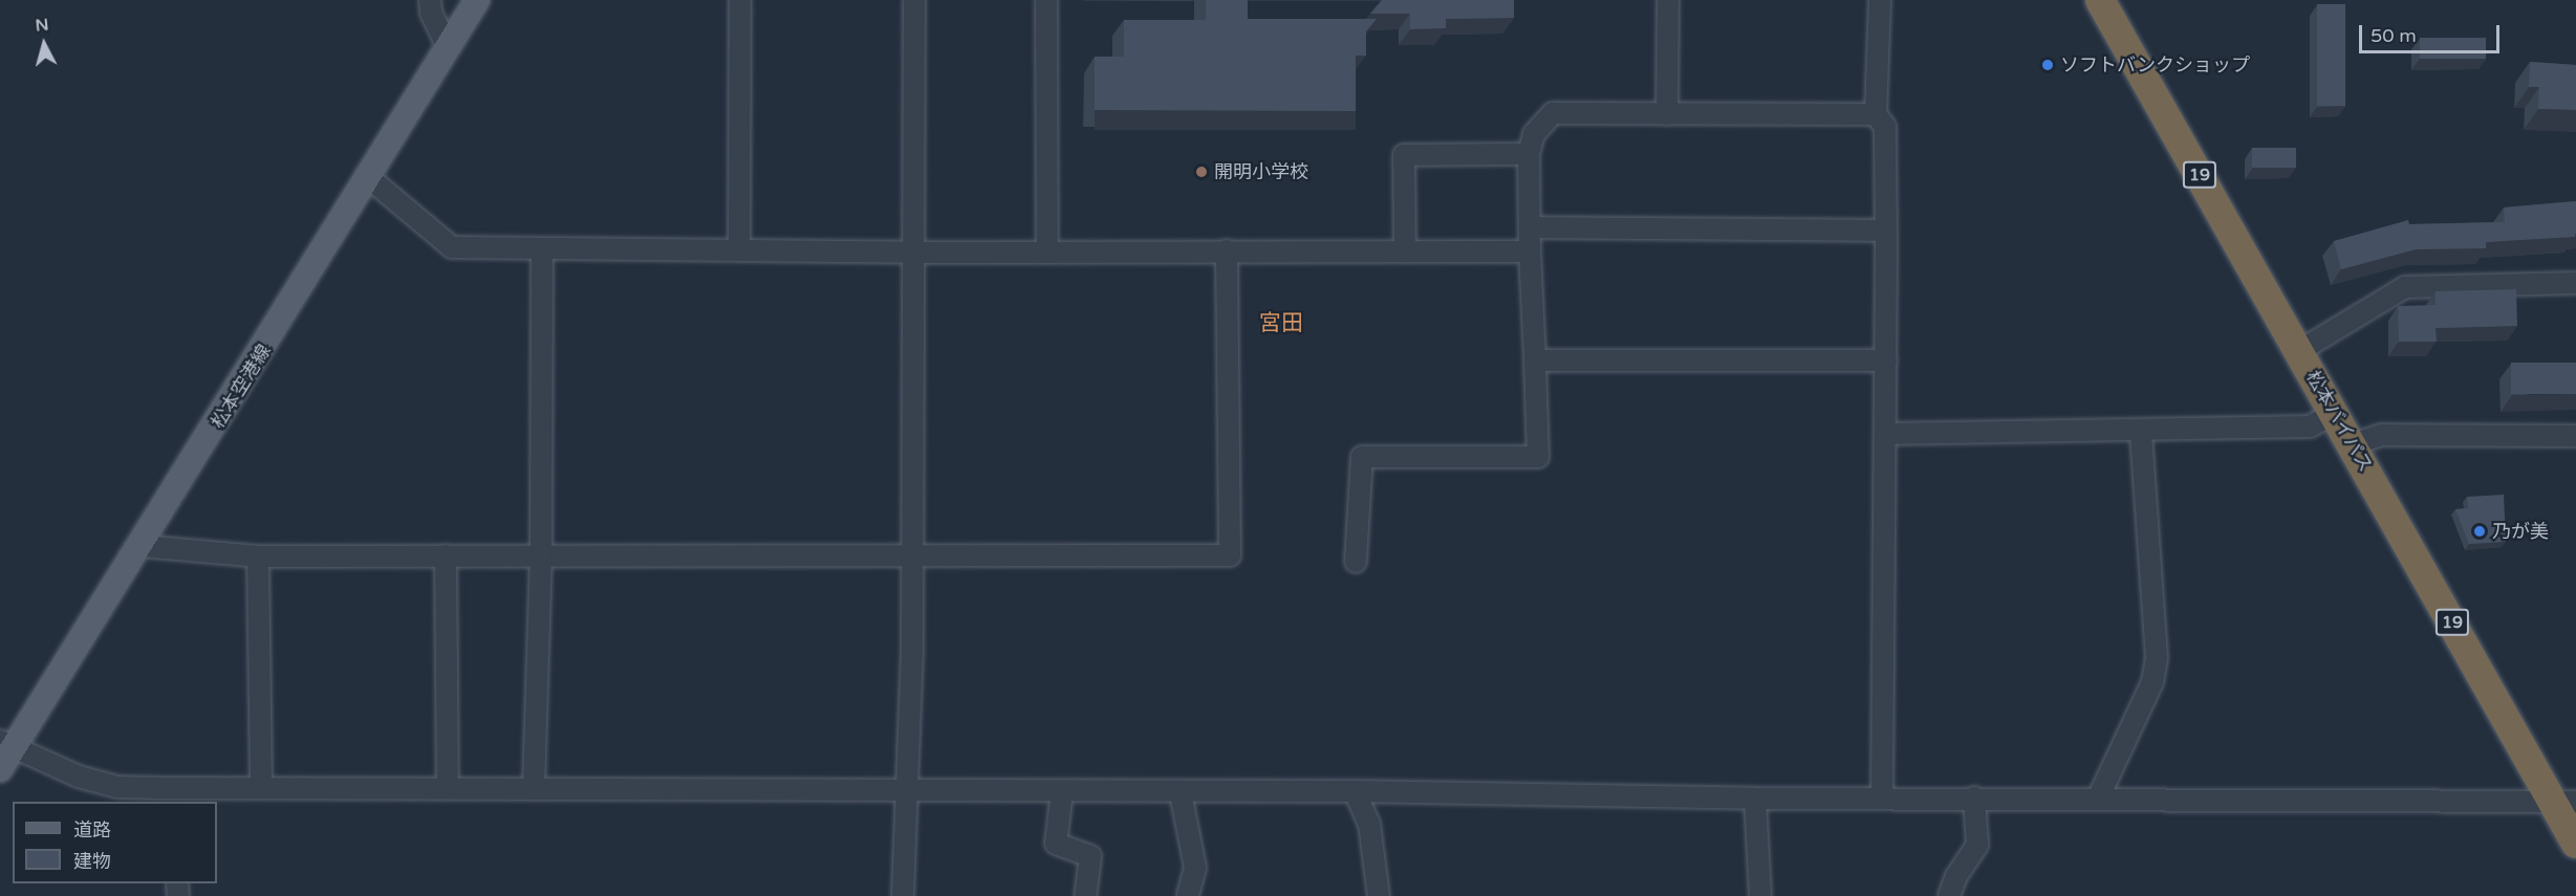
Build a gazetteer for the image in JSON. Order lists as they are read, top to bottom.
{
  "streets": {
    "highway": ["19", "松本バイパス"],
    "main road": ["松本空港線"]
  },
  "districts": ["宮田"],
  "places": ["ソフトバンクショップ", "開明小学校", "乃が美"],
  "legend": ["道路", "建物"],
  "scale_bar": "50 m",
  "north": "top"
}
